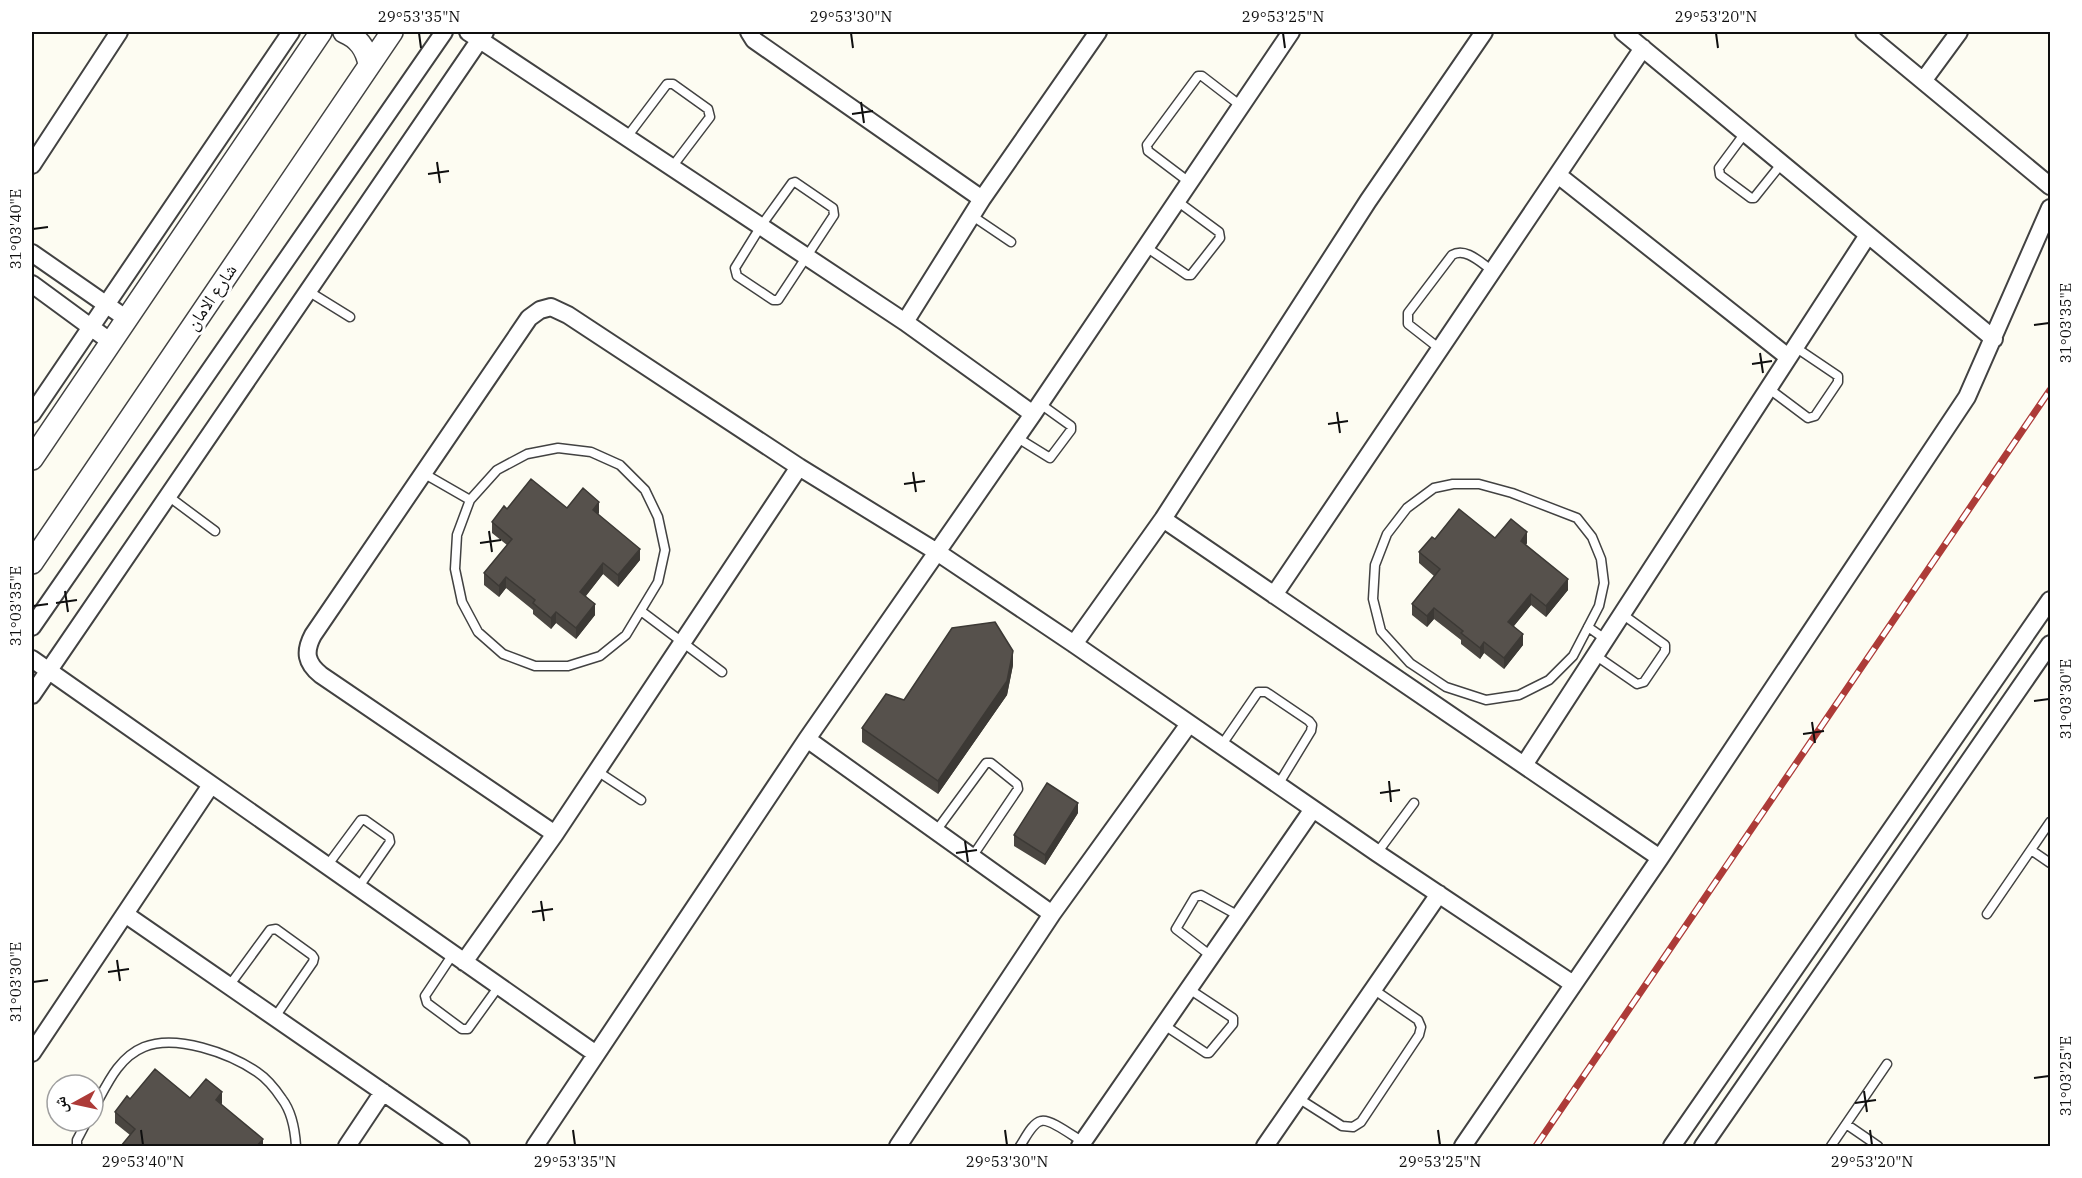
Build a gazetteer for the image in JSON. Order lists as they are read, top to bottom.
{
  "streets": {
    "street": ["شارع الامان"]
  },
  "north": "left",
  "coordinates": [
    "29°53'35\"N",
    "29°53'30\"N",
    "29°53'25\"N",
    "29°53'20\"N",
    "31°03'40\"E",
    "31°03'35\"E",
    "31°03'30\"E",
    "31°03'25\"E",
    "29°53'40\"N"
  ]
}
